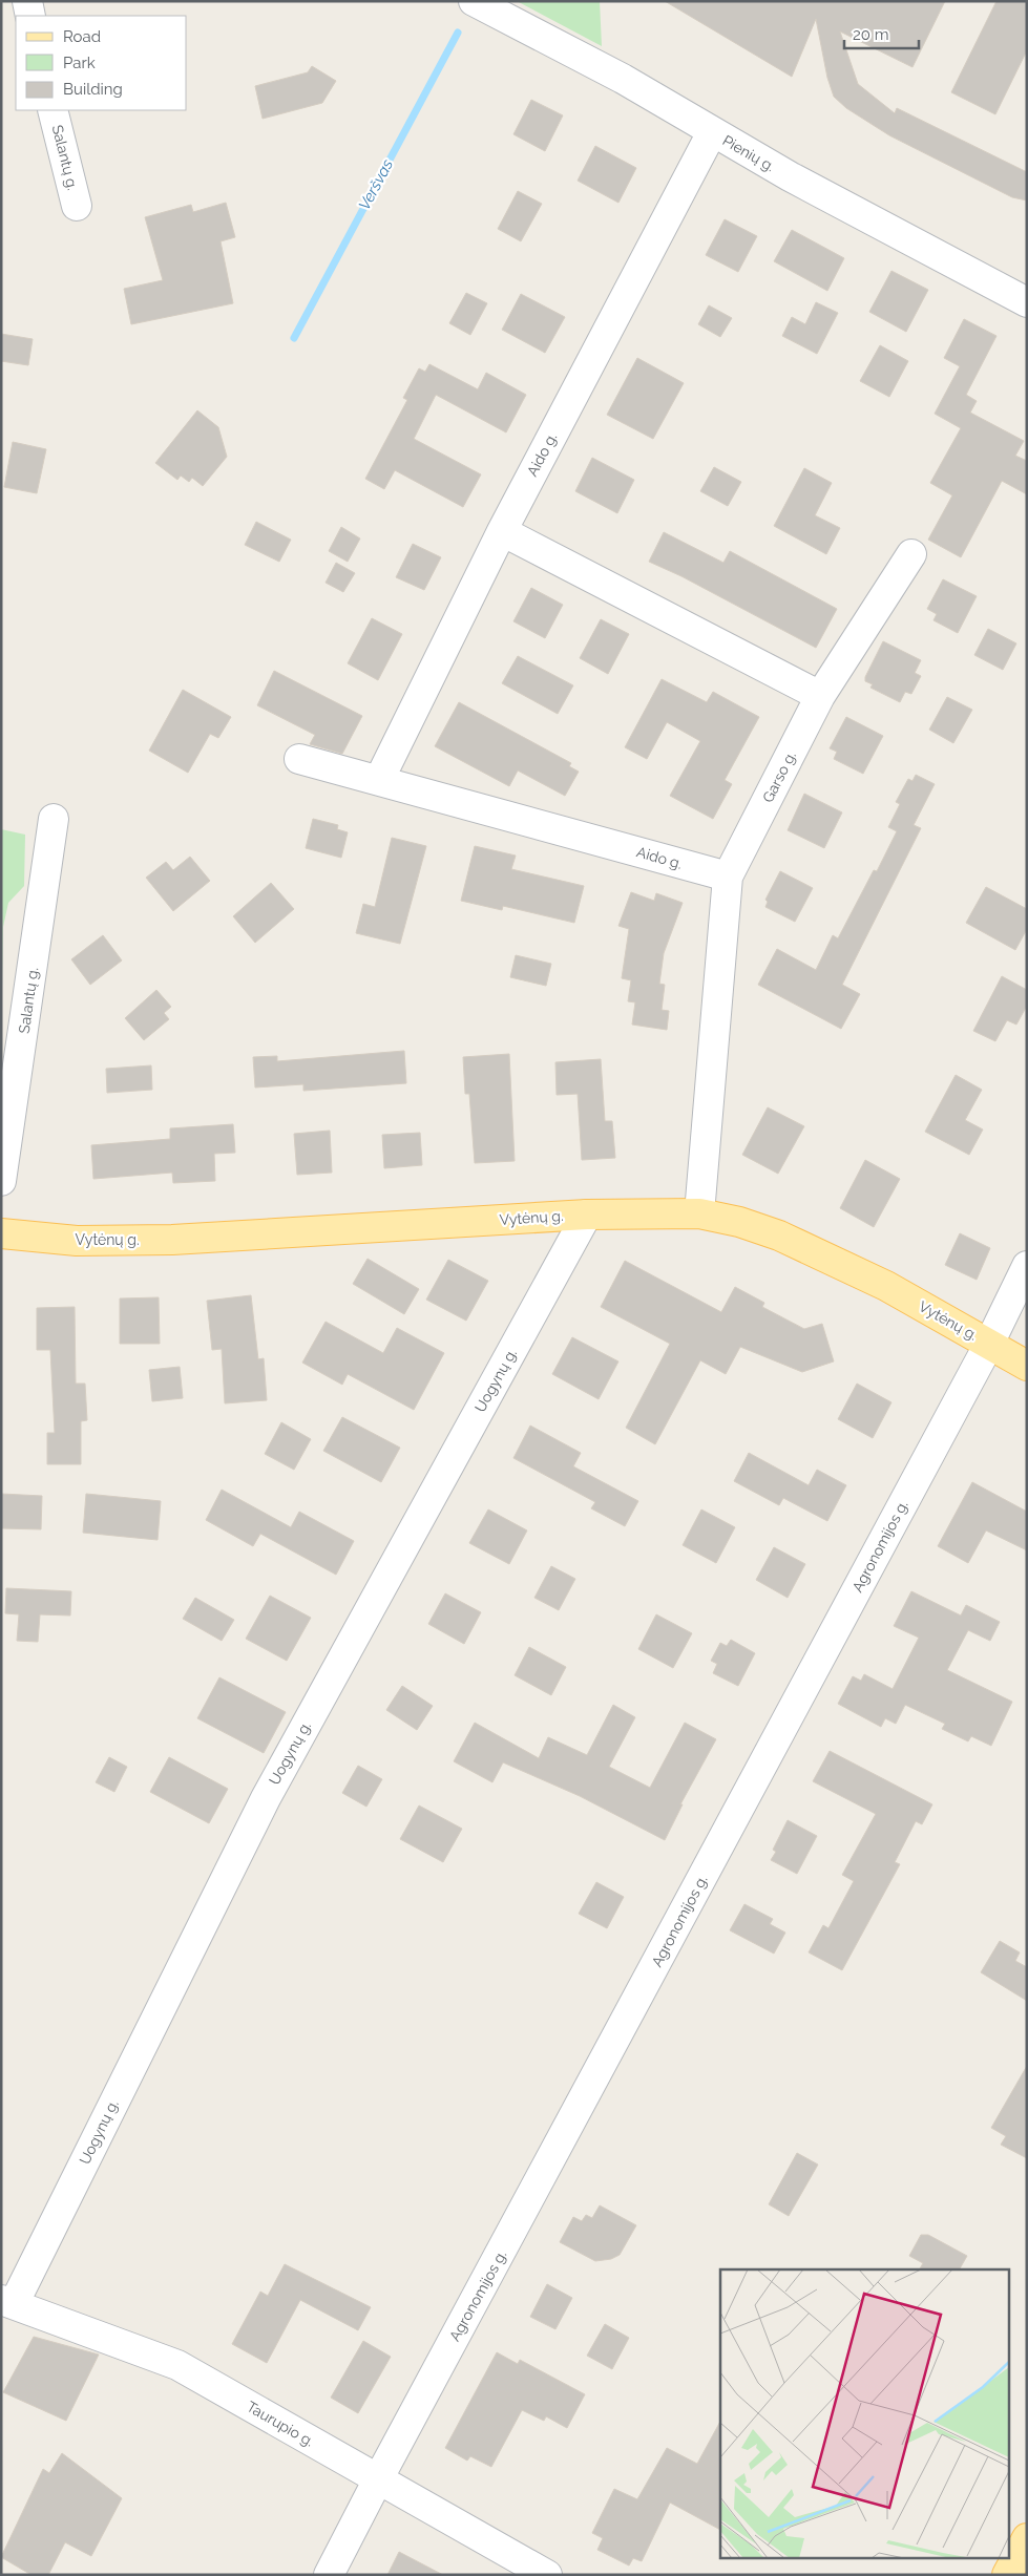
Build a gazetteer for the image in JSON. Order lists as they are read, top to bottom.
{
  "streets": {
    "main road": ["Vytėnų g."],
    "street": [
      "Pienių g.",
      "Salantų g.",
      "Aido g.",
      "Garso g.",
      "Uogynų g.",
      "Agronomijos g.",
      "Taurupio g."
    ]
  },
  "crossings": [
    ["Pienių g.", "Aido g."],
    ["Aido g.", "Garso g."],
    ["Garso g.", "Vytėnų g."],
    ["Vytėnų g.", "Uogynų g."],
    ["Vytėnų g.", "Agronomijos g."],
    ["Uogynų g.", "Taurupio g."],
    ["Agronomijos g.", "Taurupio g."]
  ],
  "water": ["Veršvas"],
  "legend": ["Road", "Park", "Building"],
  "scale_bar": "20 m"
}
